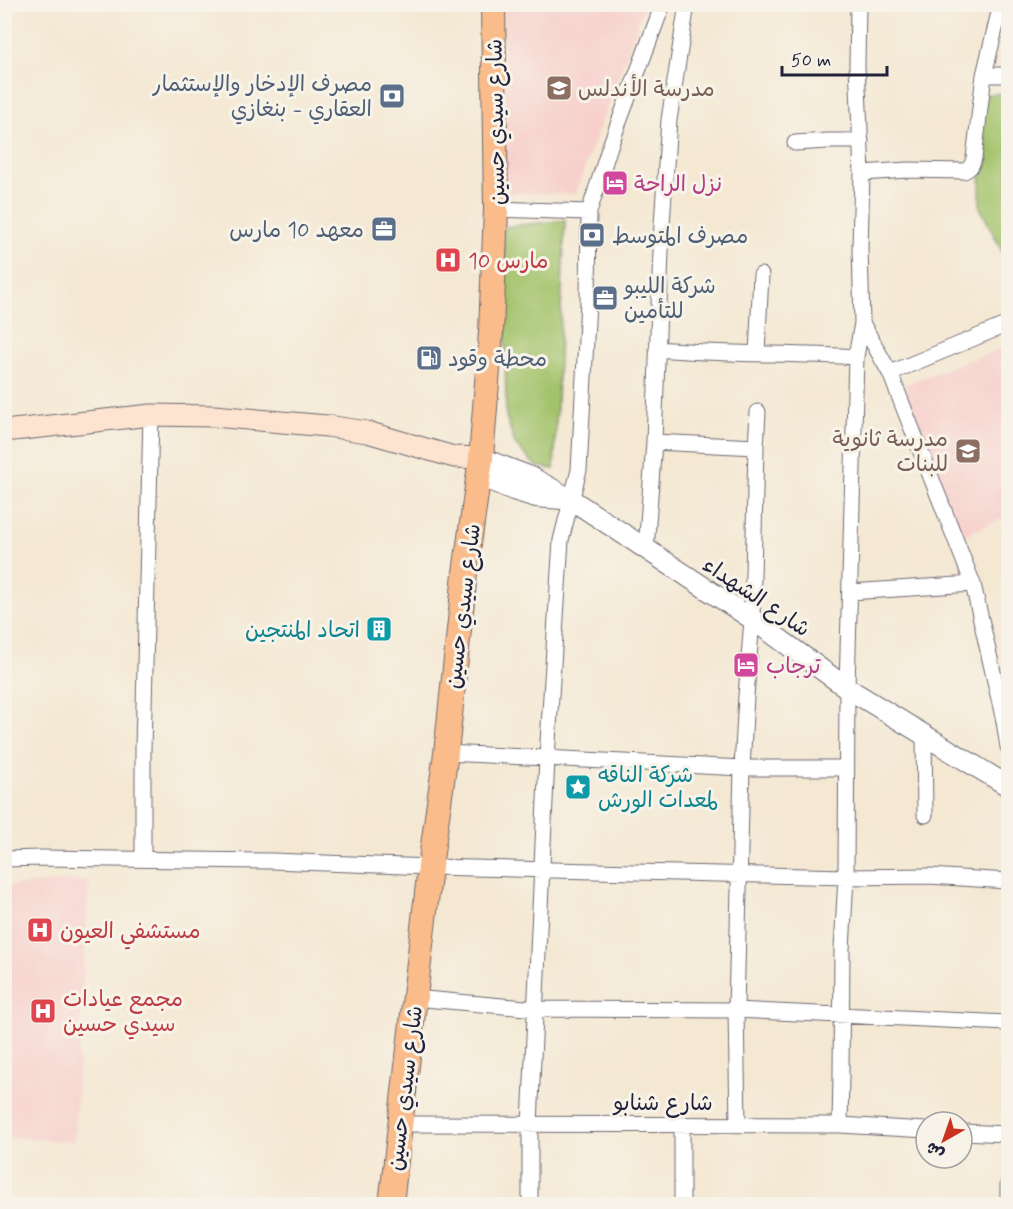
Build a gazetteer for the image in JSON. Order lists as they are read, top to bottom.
{
  "streets": {
    "main road": ["شارع سيدي حسين"],
    "street": ["شارع الشهداء", "شارع شنابو"]
  },
  "crossings": [
    ["شارع سيدي حسين", "شارع الشهداء"],
    ["شارع سيدي حسين", "شارع شنابو"]
  ],
  "places": {
    "school or university": ["مدرسة الأندلس", "مدرسة ثانوية للبنات"],
    "bank": ["مصرف الإدخار والإستثمار العقاري - بنغازي", "مصرف المتوسط"],
    "hotel": ["نزل الراحة", "ترجاب"],
    "office": ["معهد 10 مارس", "شركة الليبو للتأمين"],
    "hospital": ["10 مارس", "مستشفي العيون", "مجمع عيادات سيدي حسين"],
    "fuel station": ["محطة وقود"],
    "building": ["اتحاد المنتجين"],
    "place": ["شركة الناقه لمعدات الورش"]
  },
  "scale_bar": "50 m",
  "north": "bottom left"
}
